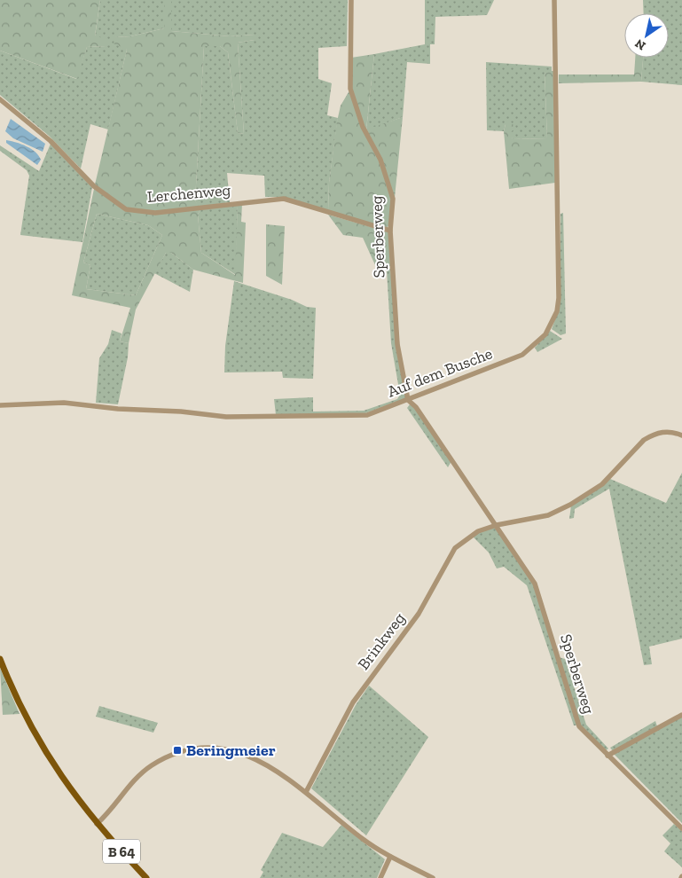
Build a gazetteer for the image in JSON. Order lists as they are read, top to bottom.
{
  "streets": {
    "main road": ["B 64"],
    "street": [
      "Lerchenweg",
      "Sperberweg",
      "Auf dem Busche",
      "Brinkweg"
    ]
  },
  "crossings": [
    ["Lerchenweg", "Sperberweg"],
    ["Sperberweg", "Auf dem Busche"],
    ["Sperberweg", "Brinkweg"]
  ],
  "places": {
    "transit": ["Beringmeier"]
  },
  "north": "bottom left"
}
